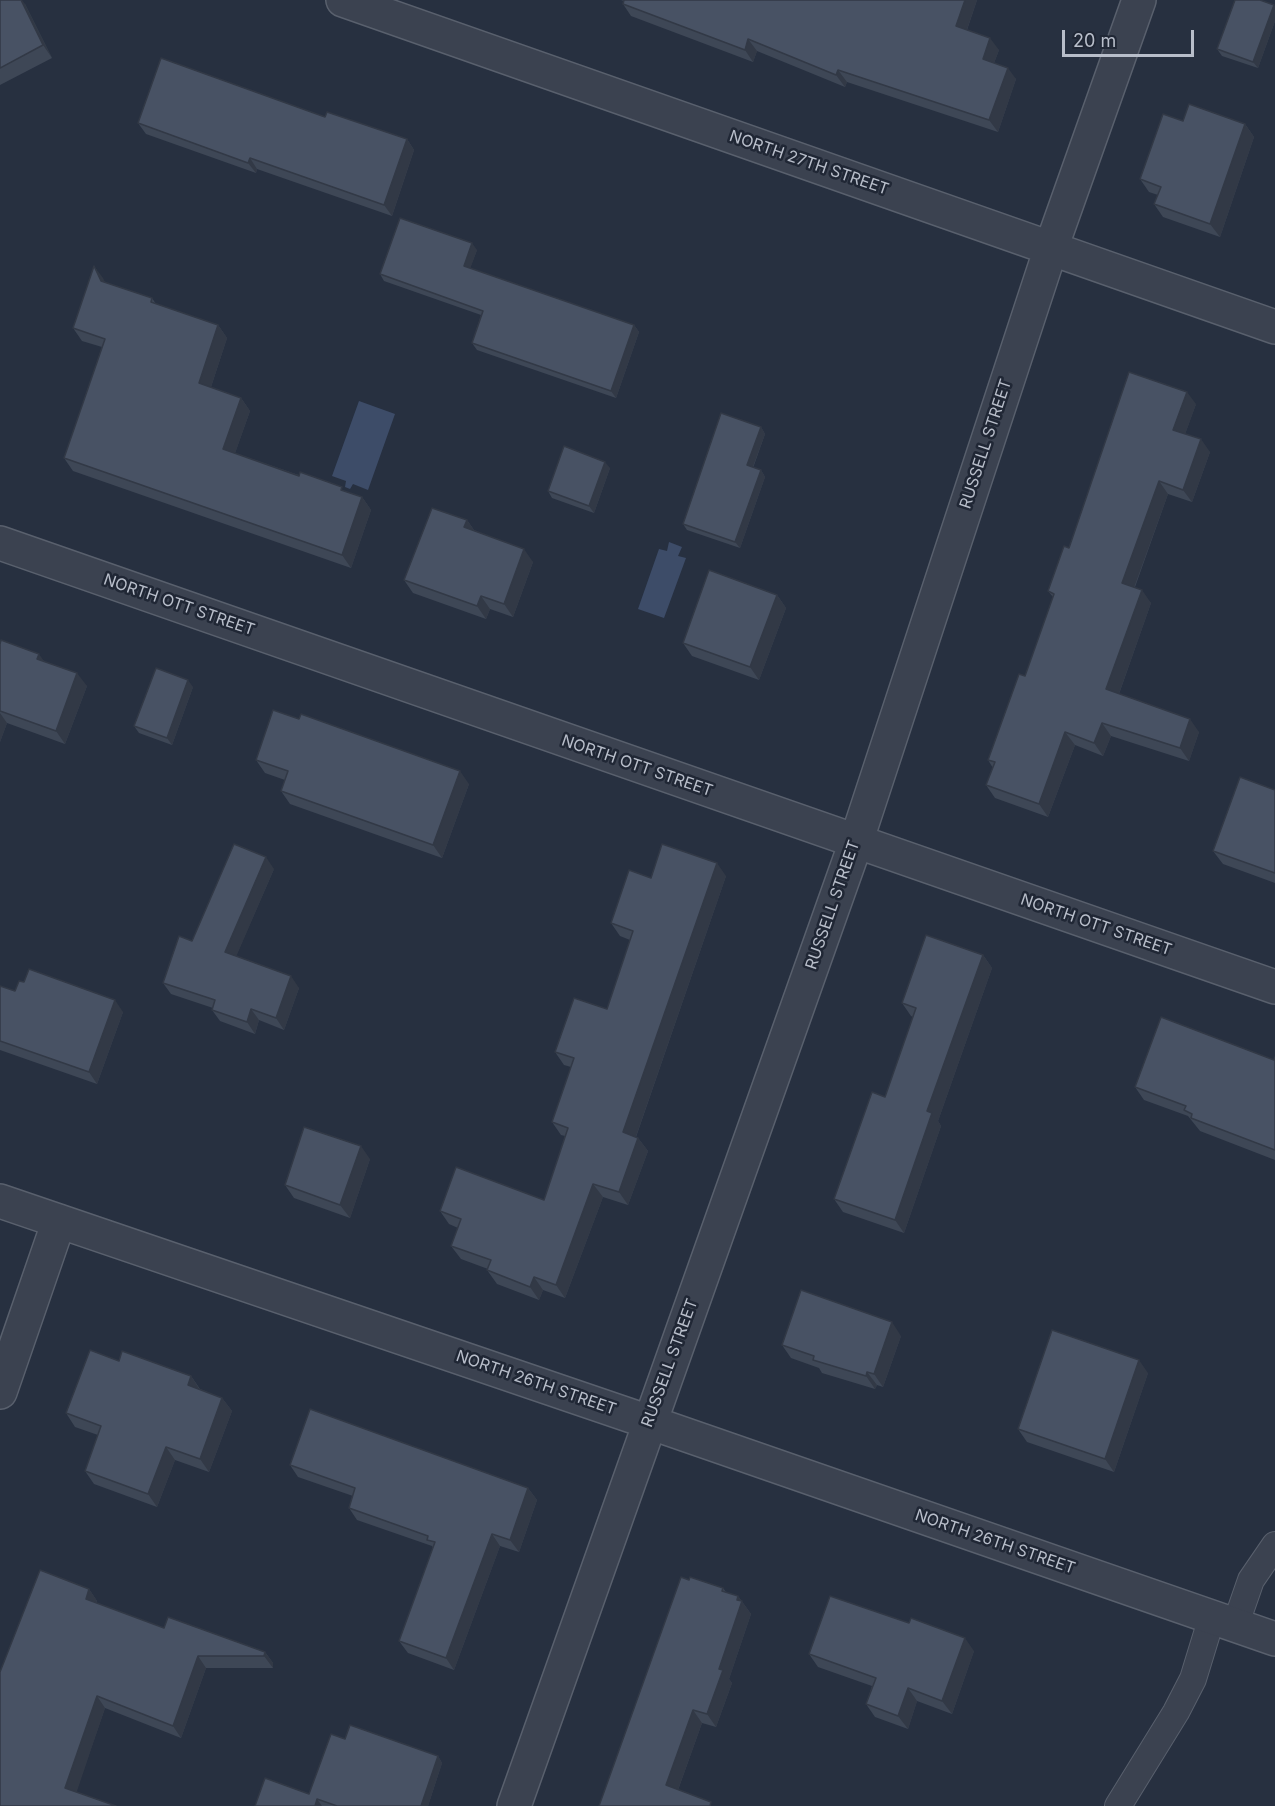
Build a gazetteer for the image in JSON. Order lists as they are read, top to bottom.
{
  "streets": {
    "street": [
      "NORTH 27TH STREET",
      "RUSSELL STREET",
      "NORTH OTT STREET",
      "NORTH 26TH STREET"
    ]
  },
  "crossings": [
    ["NORTH 27TH STREET", "RUSSELL STREET"],
    ["RUSSELL STREET", "NORTH OTT STREET"],
    ["RUSSELL STREET", "NORTH 26TH STREET"]
  ],
  "scale_bar": "20 m"
}
